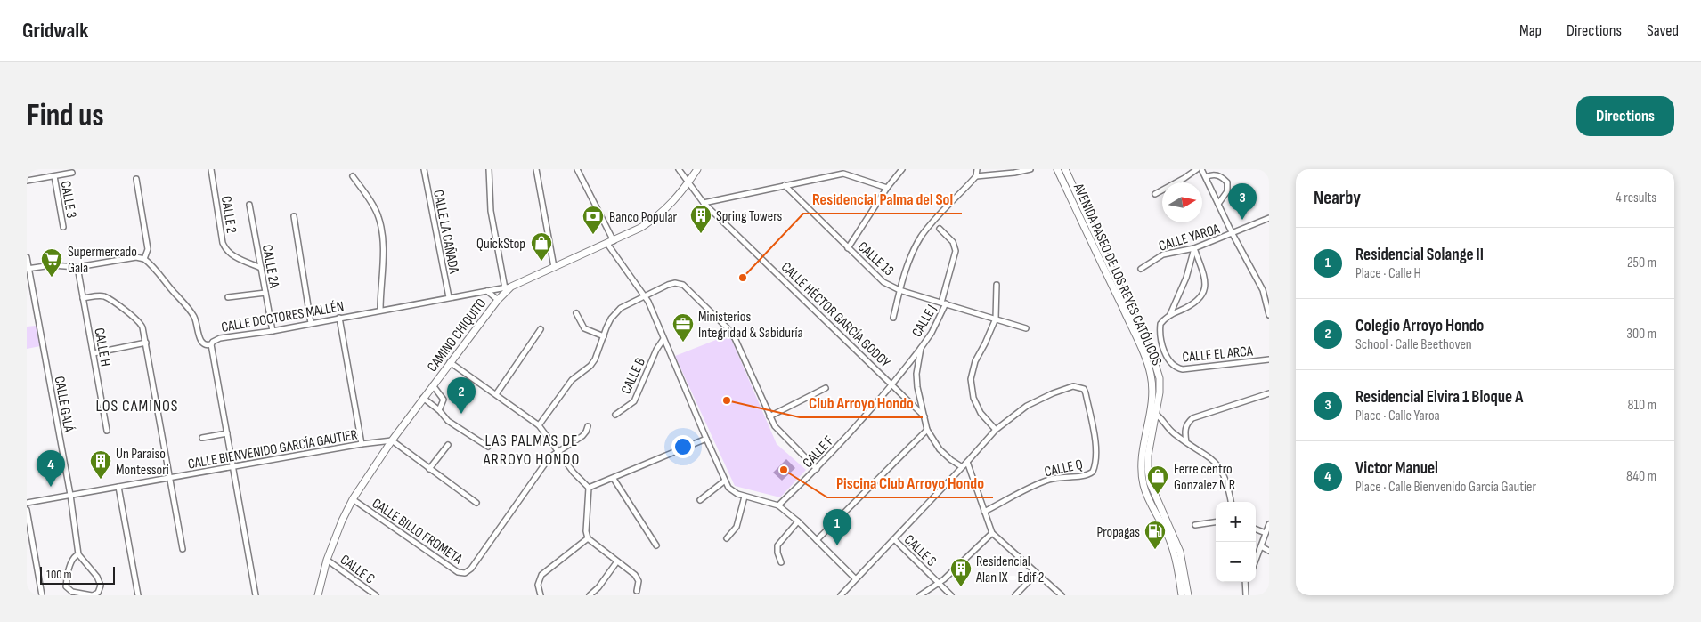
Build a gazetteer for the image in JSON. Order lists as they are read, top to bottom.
{
  "streets": {
    "main road": ["AVENIDA PASEO DE LOS REYES CATÓLICOS", "CAMINO CHIQUITO"],
    "street": [
      "CALLE 3",
      "CALLE 2",
      "CALLE LA CAÑADA",
      "CALLE YAROA",
      "CALLE 13",
      "CALLE 2A",
      "CALLE HÉCTOR GARCÍA GODOY",
      "CALLE DOCTORES MALLÉN",
      "CALLE J",
      "CALLE H",
      "CALLE EL ARCA",
      "CALLE B",
      "CALLE GALÁ",
      "CALLE BIENVENIDO GARCÍA GAUTIER",
      "CALLE F",
      "CALLE Q",
      "CALLE BILLO FROMETA",
      "CALLE S",
      "CALLE C"
    ]
  },
  "crossings": [
    ["CALLE 2", "CALLE 2A"],
    ["CALLE LA CAÑADA", "CALLE DOCTORES MALLÉN"],
    ["CALLE YAROA", "CALLE EL ARCA"],
    ["CALLE 13", "CALLE J"],
    ["CALLE 2A", "CALLE DOCTORES MALLÉN"],
    ["CALLE HÉCTOR GARCÍA GODOY", "CALLE J"],
    ["CALLE HÉCTOR GARCÍA GODOY", "CAMINO CHIQUITO"],
    ["CALLE HÉCTOR GARCÍA GODOY", "CALLE F"],
    ["CALLE DOCTORES MALLÉN", "CAMINO CHIQUITO"],
    ["CALLE J", "CALLE F"],
    ["CAMINO CHIQUITO", "CALLE BIENVENIDO GARCÍA GAUTIER"],
    ["CAMINO CHIQUITO", "CALLE BILLO FROMETA"],
    ["CAMINO CHIQUITO", "CALLE C"],
    ["CALLE GALÁ", "CALLE BIENVENIDO GARCÍA GAUTIER"]
  ],
  "districts": ["LOS CAMINOS", "LAS PALMAS DE ARROYO HONDO"],
  "places": {
    "building": ["Spring Towers", "Un Paraiso Montessori", "Residencial Alan IX - Edif 2"],
    "bank": ["Banco Popular"],
    "shop": ["QuickStop", "Ferre centro Gonzalez N R"],
    "other": ["Residencial Palma del Sol", "Club Arroyo Hondo", "Piscina Club Arroyo Hondo"],
    "supermarket": ["Supermercado Gala"],
    "office": ["Ministerios Integridad & Sabiduría"],
    "fuel station": ["Propagas"]
  },
  "scale_bar": "100 m",
  "north": "right",
  "page": {
    "header": "Gridwalk",
    "nav": ["Map", "Directions", "Saved"],
    "buttons": "Directions",
    "title": "Find us",
    "heading": ["Nearby", "4 results"],
    "pins": [
      "3",
      "2",
      "4",
      "1"
    ],
    "list": [
      {
        "mark": "1",
        "name": "Residencial Solange II",
        "note": "Place · Calle H",
        "value": "250 m"
      },
      {
        "mark": "2",
        "name": "Colegio Arroyo Hondo",
        "note": "School · Calle Beethoven",
        "value": "300 m"
      },
      {
        "mark": "3",
        "name": "Residencial Elvira 1 Bloque A",
        "note": "Place · Calle Yaroa",
        "value": "810 m"
      },
      {
        "mark": "4",
        "name": "Victor Manuel",
        "note": "Place · Calle Bienvenido García Gautier",
        "value": "840 m"
      }
    ],
    "map_buttons": ["+", "−"],
    "scale": "100 m"
  }
}
